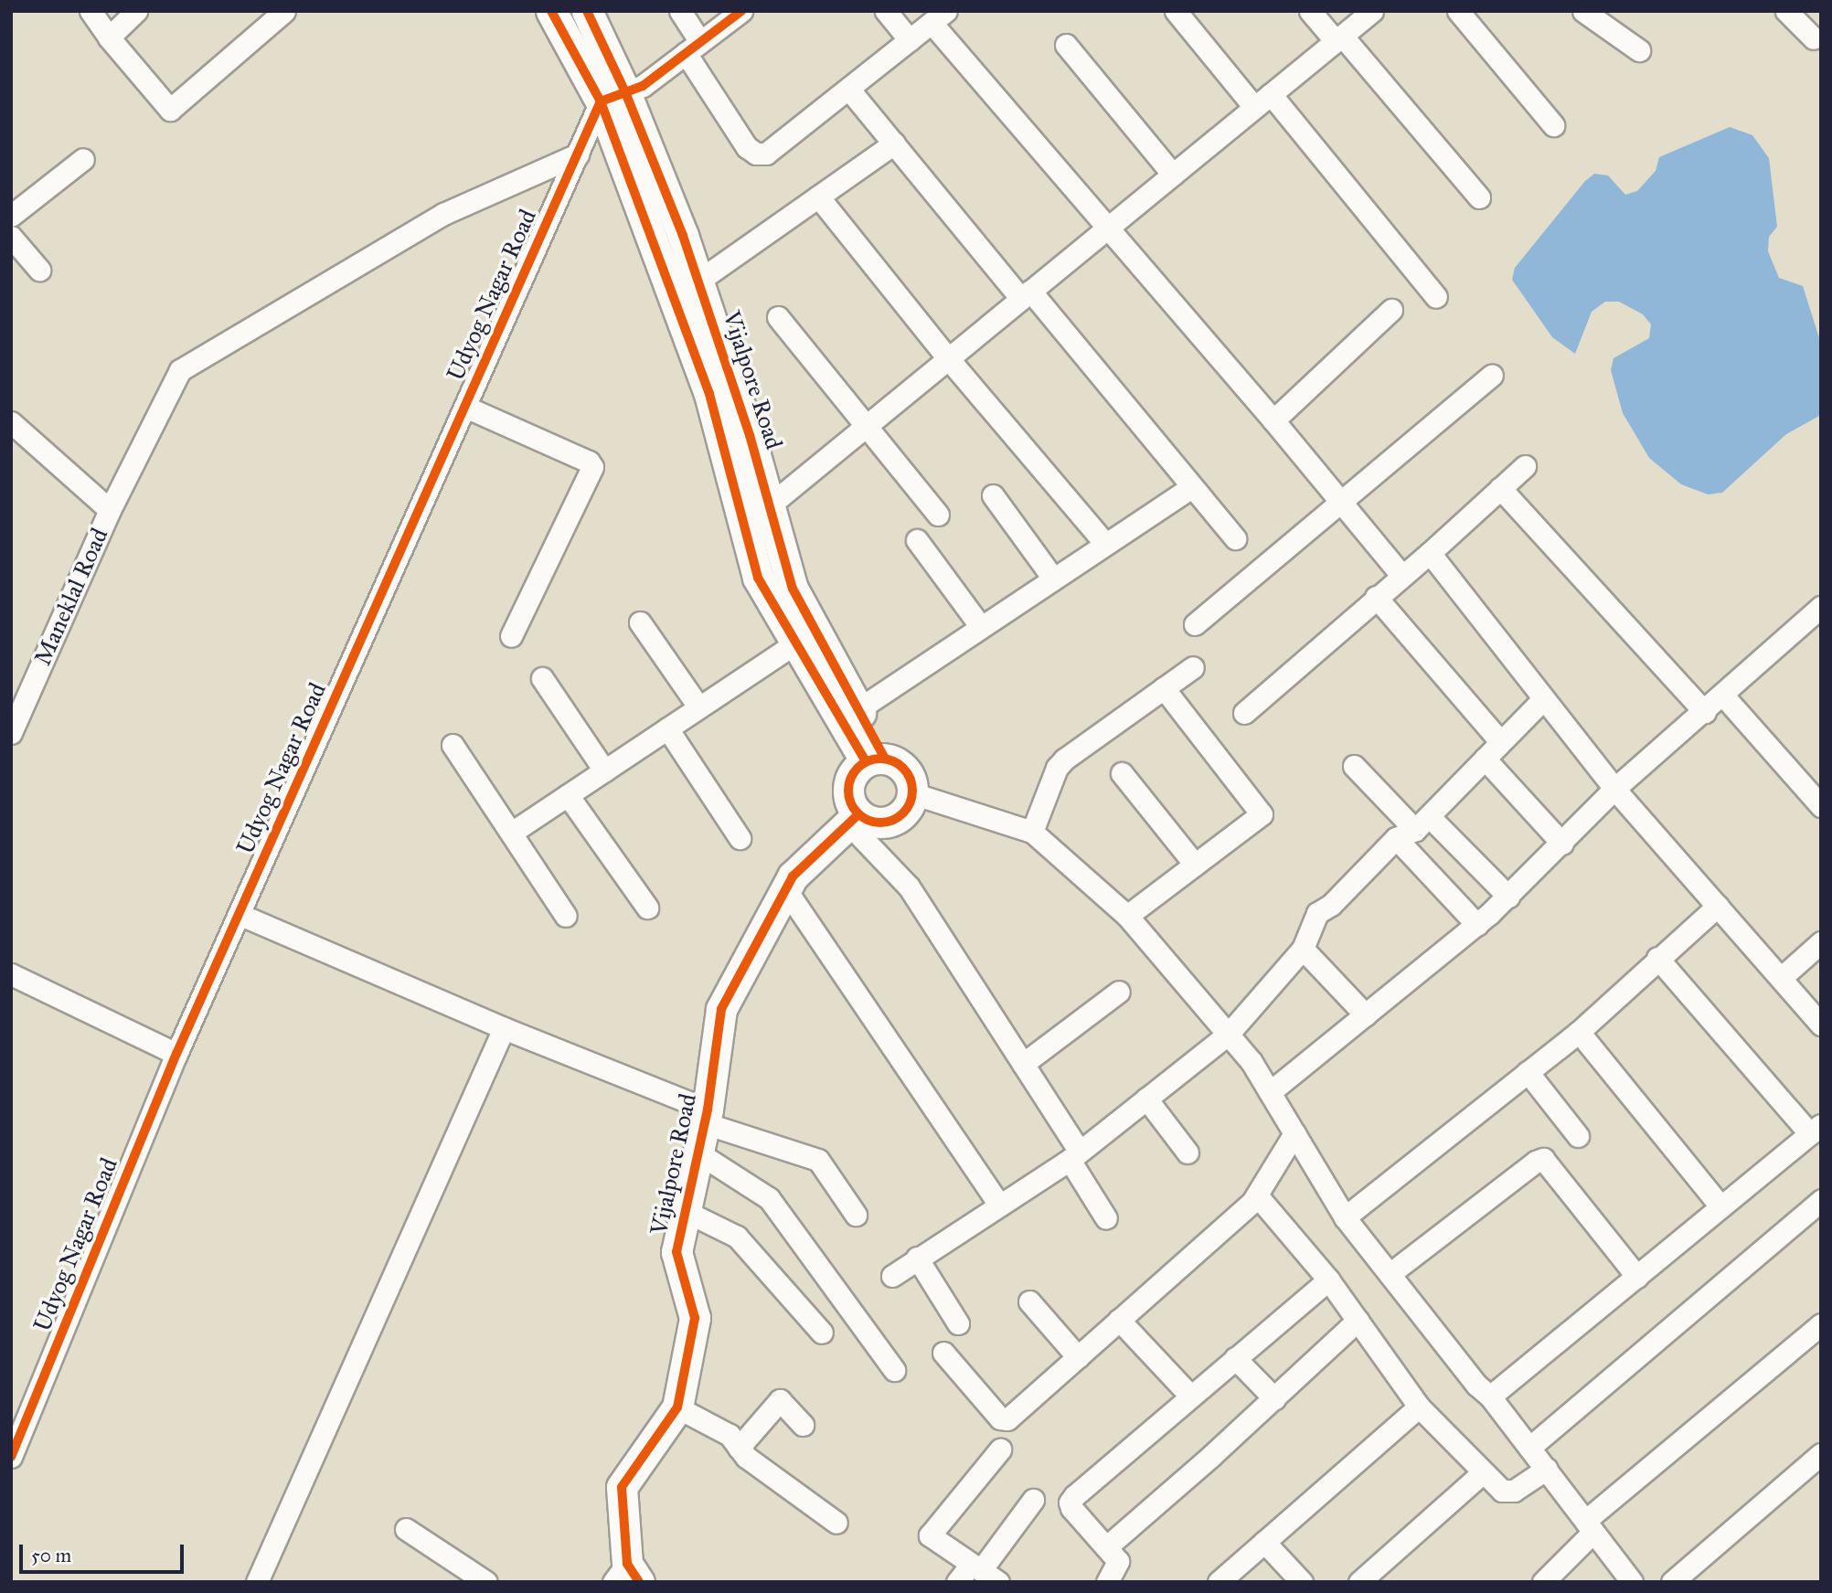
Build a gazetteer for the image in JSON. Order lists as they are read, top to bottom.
{
  "streets": {
    "main road": ["Vijalpore Road"],
    "street": ["Udyog Nagar Road", "Maneklal Road"]
  },
  "crossings": [
    ["Udyog Nagar Road", "Vijalpore Road"]
  ],
  "scale_bar": "50 m"
}
